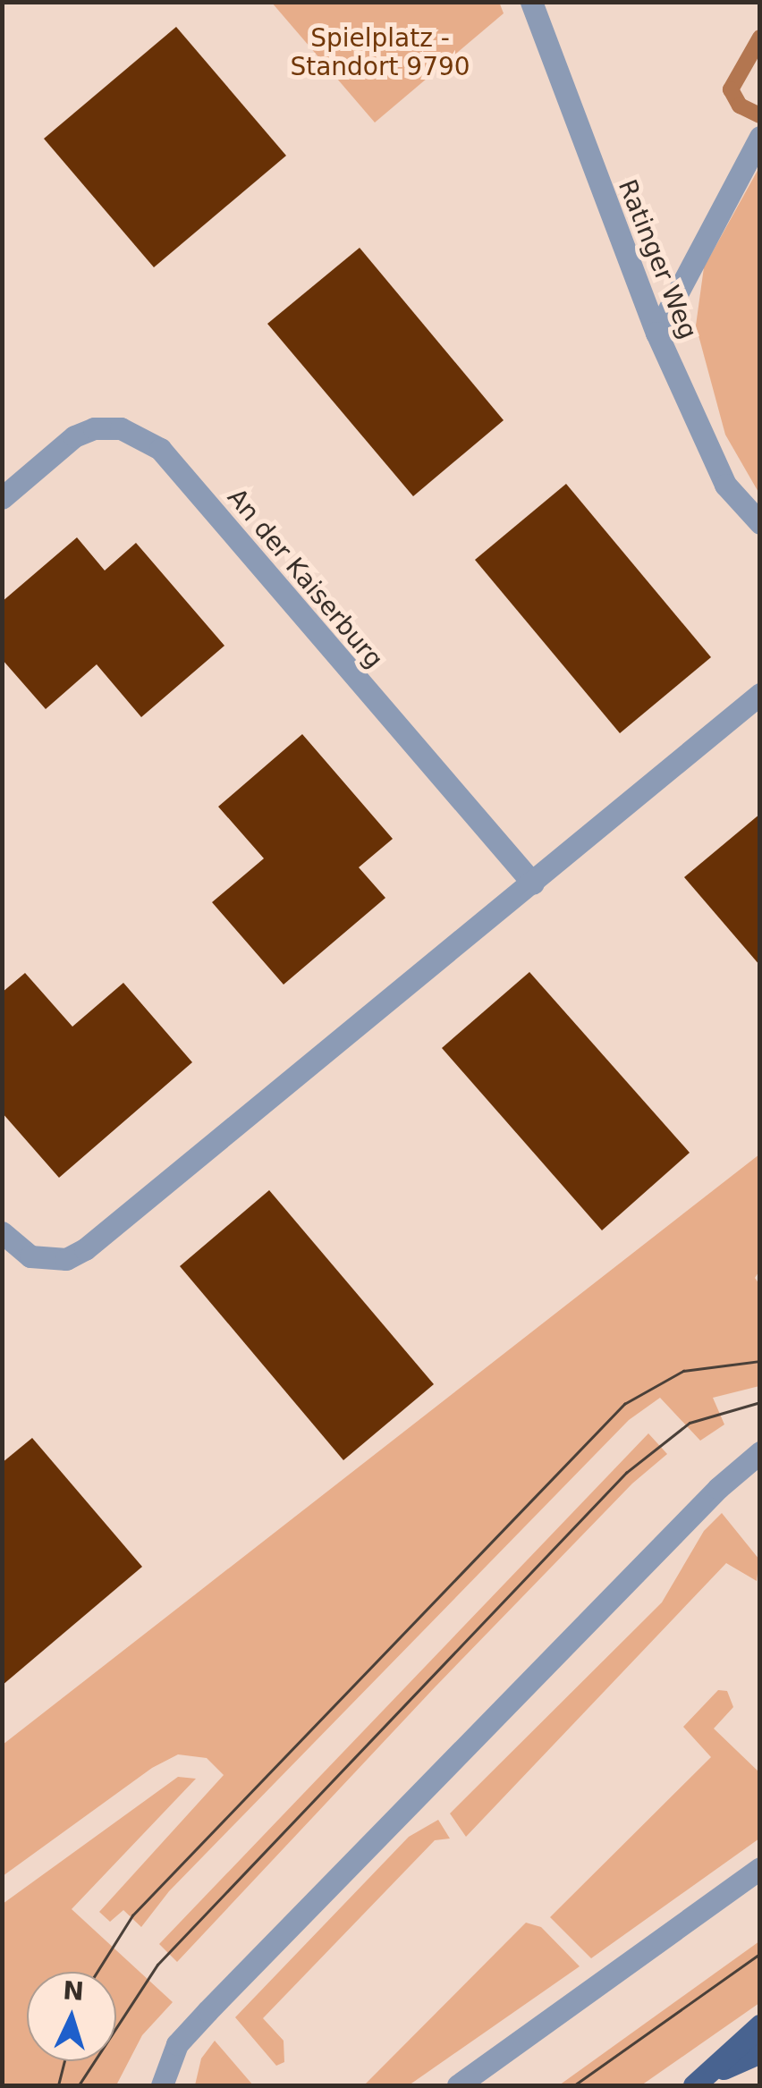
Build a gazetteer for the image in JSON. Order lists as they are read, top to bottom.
{
  "streets": {
    "street": ["Ratinger Weg", "An der Kaiserburg"]
  },
  "parks": ["Spielplatz - Standort 9790"],
  "north": "top"
}
